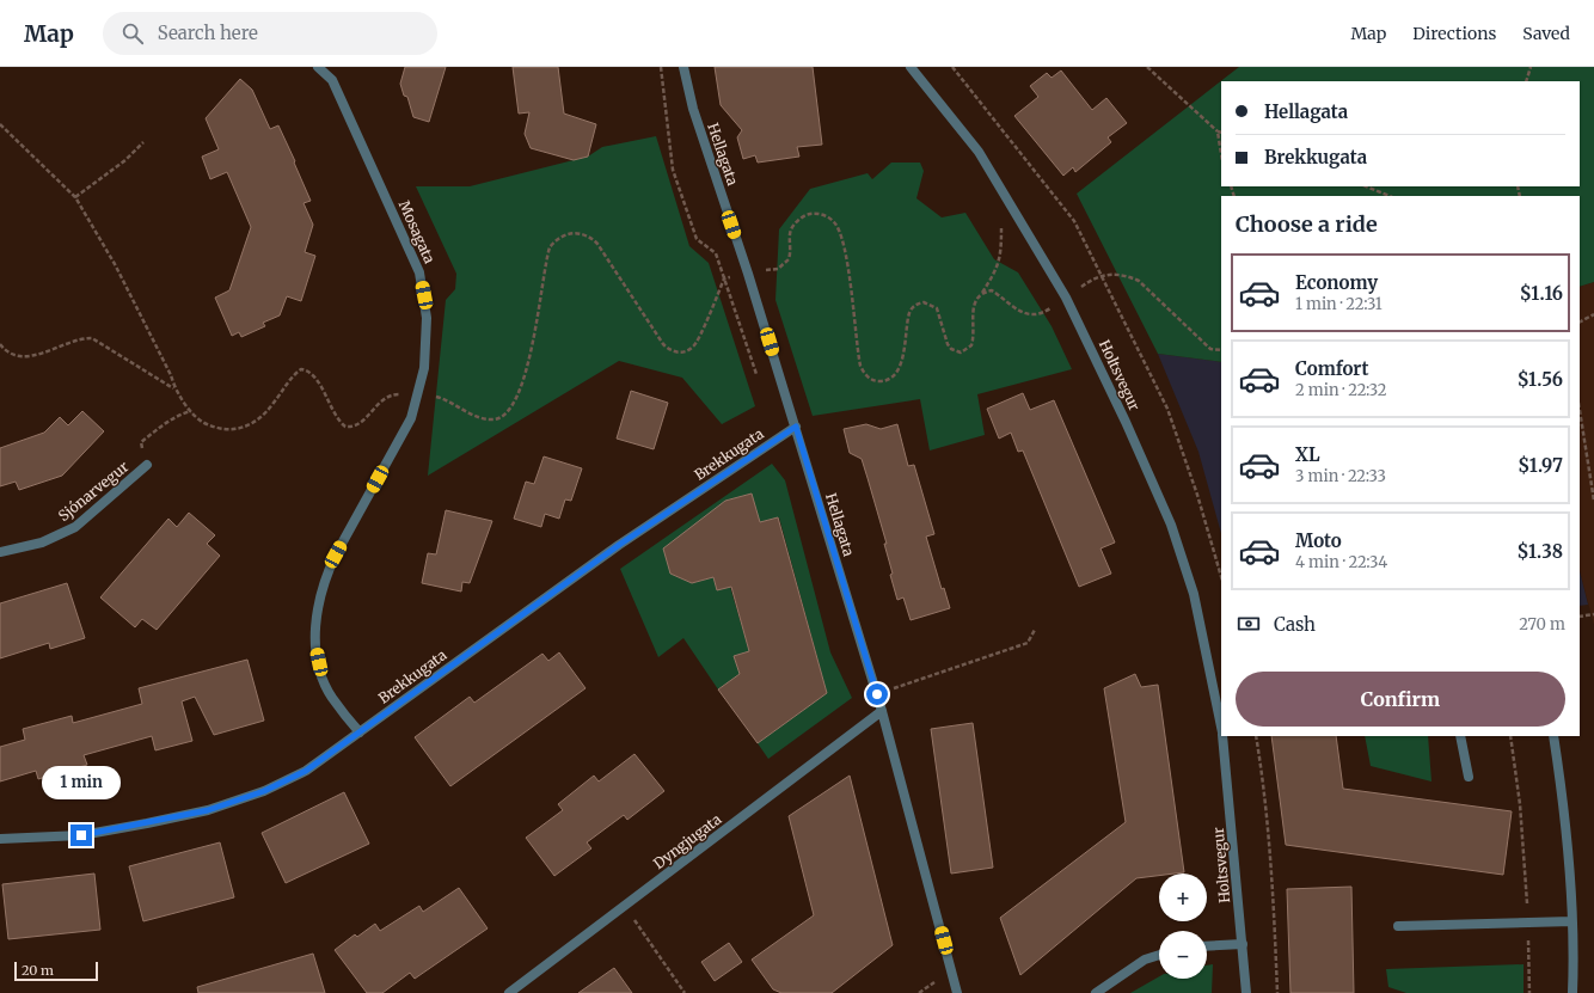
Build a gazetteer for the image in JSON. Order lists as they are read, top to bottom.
{
  "streets": {
    "street": [
      "Hellagata",
      "Mosagata",
      "Holtsvegur",
      "Brekkugata",
      "Sjónarvegur",
      "Dyngjugata"
    ]
  },
  "crossings": [
    ["Hellagata", "Brekkugata"],
    ["Hellagata", "Dyngjugata"],
    ["Mosagata", "Brekkugata"]
  ],
  "scale_bar": "20 m",
  "page": {
    "header": "Map",
    "search": "Search here",
    "nav": ["Map", "Directions", "Saved"],
    "banner": ["Hellagata", "Brekkugata"],
    "heading": "Choose a ride",
    "list": [
      {
        "name": "Economy",
        "note": "1 min · 22:31",
        "value": "$1.16"
      },
      {
        "name": "Comfort",
        "note": "2 min · 22:32",
        "value": "$1.56"
      },
      {
        "name": "XL",
        "note": "3 min · 22:33",
        "value": "$1.97"
      },
      {
        "name": "Moto",
        "note": "4 min · 22:34",
        "value": "$1.38"
      }
    ],
    "pay": ["Cash", "270 m"],
    "buttons": "Confirm",
    "bubble": "1 min",
    "map_buttons": ["+", "−"],
    "scale": "20 m"
  }
}
